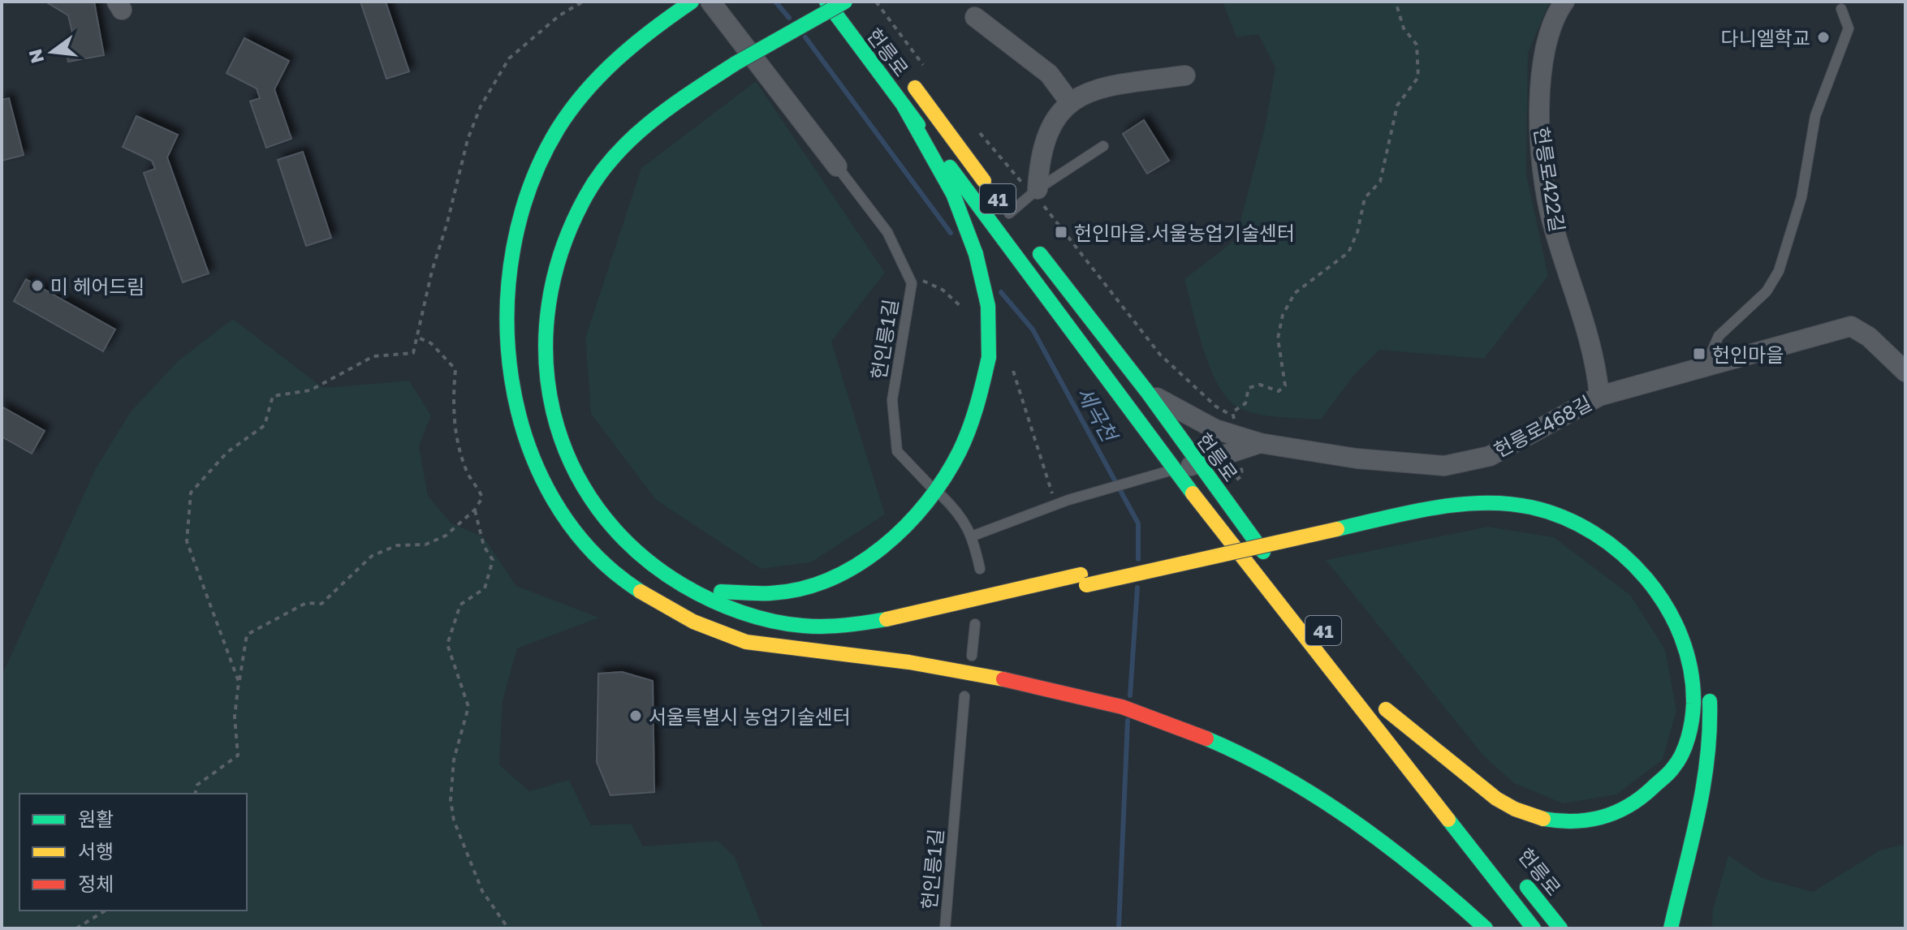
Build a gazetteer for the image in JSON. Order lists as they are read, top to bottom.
{
  "streets": {
    "main road": ["헌릉로", "41"],
    "street": ["헌릉로422길", "헌릉로468길"],
    "lane": ["헌인릉1길"]
  },
  "crossings": [
    ["헌릉로", "헌릉로468길"],
    ["헌릉로422길", "헌릉로468길"]
  ],
  "water": ["세곡천"],
  "places": {
    "other": ["다니엘학교", "미 헤어드림", "서울특별시 농업기술센터"],
    "transit": ["헌인마을.서울농업기술센터", "헌인마을"]
  },
  "legend": ["원활", "서행", "정체"],
  "north": "left"
}
